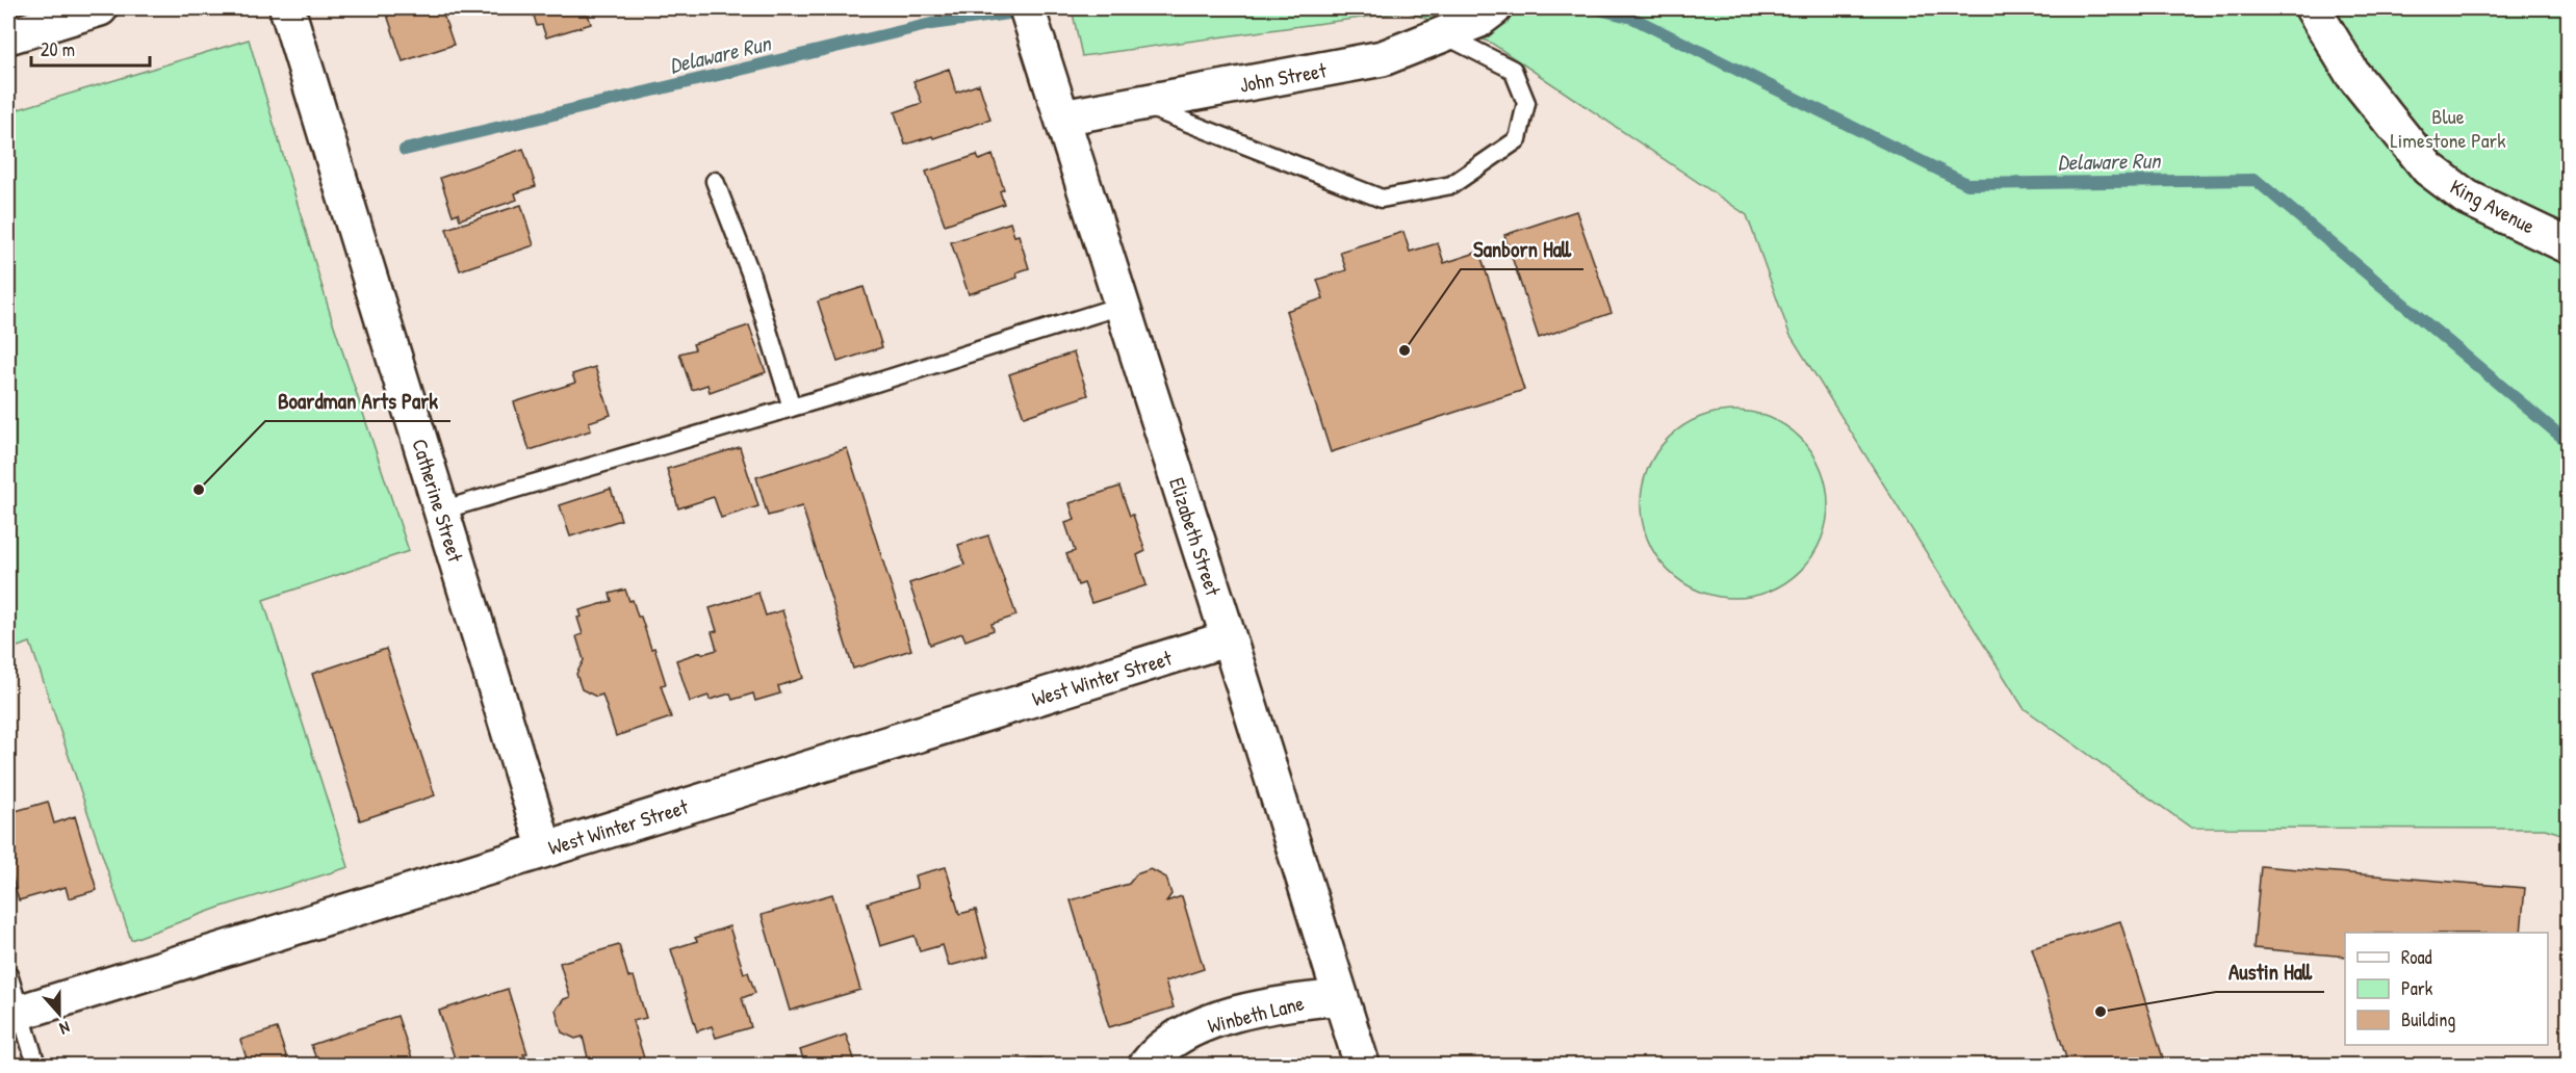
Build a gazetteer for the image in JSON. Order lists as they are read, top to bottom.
{
  "streets": {
    "main road": [
      "John Street",
      "King Avenue",
      "Catherine Street",
      "Elizabeth Street",
      "West Winter Street",
      "Winbeth Lane"
    ]
  },
  "crossings": [
    ["John Street", "Elizabeth Street"],
    ["Catherine Street", "West Winter Street"],
    ["Elizabeth Street", "West Winter Street"],
    ["Elizabeth Street", "Winbeth Lane"]
  ],
  "water": ["Delaware Run"],
  "parks": ["Blue Limestone Park"],
  "places": ["Sanborn Hall", "Boardman Arts Park", "Austin Hall"],
  "legend": ["Road", "Park", "Building"],
  "scale_bar": "20 m",
  "north": "bottom"
}
